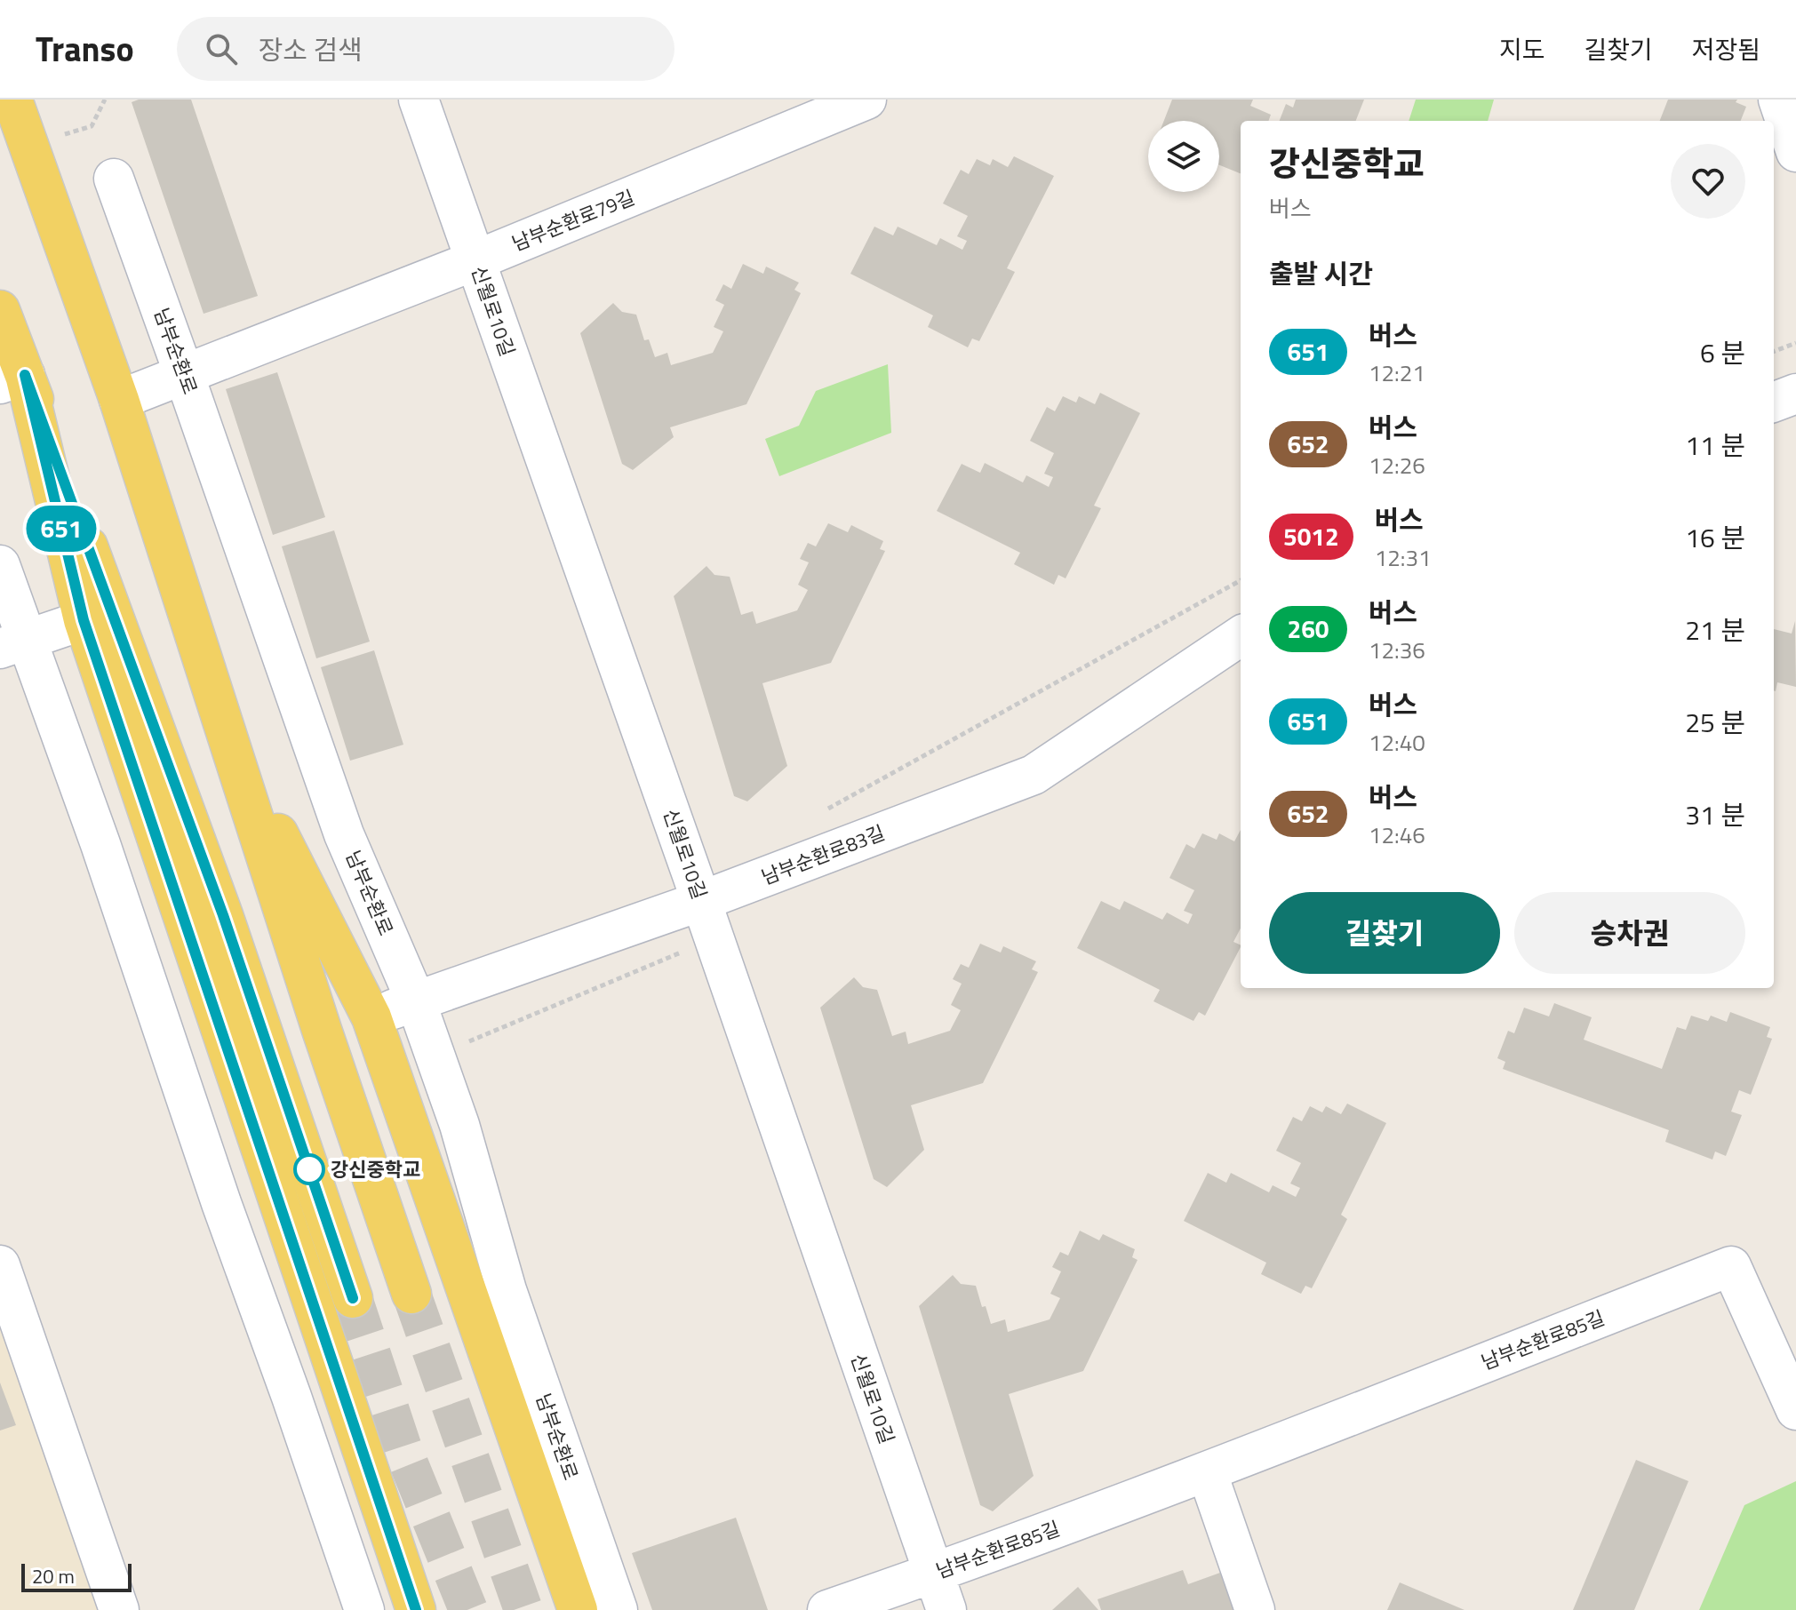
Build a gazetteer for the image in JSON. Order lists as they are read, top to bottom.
{
  "streets": {
    "main road": ["남부순환로"],
    "street": [
      "남부순환로79길",
      "신월로10길",
      "남부순환로83길",
      "남부순환로85길"
    ]
  },
  "crossings": [
    ["남부순환로79길", "신월로10길"],
    ["남부순환로79길", "남부순환로"],
    ["신월로10길", "남부순환로83길"],
    ["신월로10길", "남부순환로85길"],
    ["남부순환로", "남부순환로83길"]
  ],
  "places": ["강신중학교"],
  "lines": ["bus line 651"],
  "scale_bar": "20 m",
  "page": {
    "header": "Transo",
    "search": "장소 검색",
    "nav": ["지도", "길찾기", "저장됨"],
    "on_map": "651",
    "heading": [
      ["강신중학교", "버스"],
      "출발 시간"
    ],
    "list": [
      {
        "mark": "651",
        "name": "버스",
        "note": "12:21",
        "value": "6 분"
      },
      {
        "mark": "652",
        "name": "버스",
        "note": "12:26",
        "value": "11 분"
      },
      {
        "mark": "5012",
        "name": "버스",
        "note": "12:31",
        "value": "16 분"
      },
      {
        "mark": "260",
        "name": "버스",
        "note": "12:36",
        "value": "21 분"
      },
      {
        "mark": "651",
        "name": "버스",
        "note": "12:40",
        "value": "25 분"
      },
      {
        "mark": "652",
        "name": "버스",
        "note": "12:46",
        "value": "31 분"
      }
    ],
    "buttons": ["길찾기", "승차권"],
    "scale": "20 m"
  }
}
